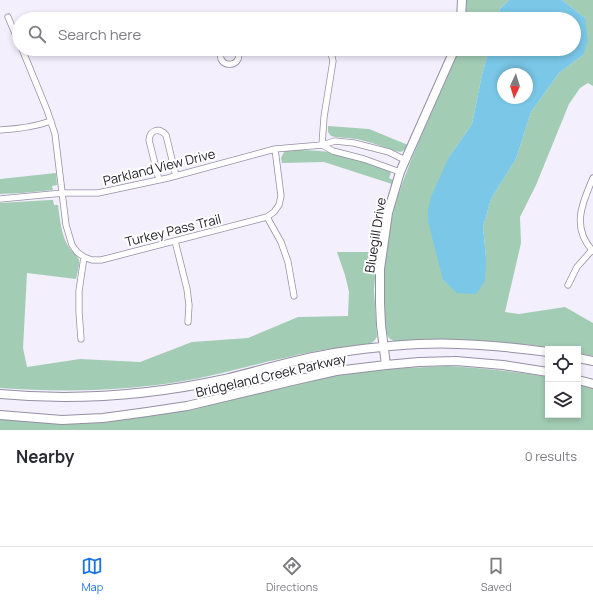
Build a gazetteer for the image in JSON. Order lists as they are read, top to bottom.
{
  "streets": {
    "main road": ["Bluegill Drive", "Bridgeland Creek Parkway"],
    "street": ["Parkland View Drive", "Turkey Pass Trail"]
  },
  "crossings": [
    ["Parkland View Drive", "Bluegill Drive"],
    ["Bluegill Drive", "Bridgeland Creek Parkway"]
  ],
  "north": "bottom",
  "page": {
    "search": "Search here",
    "heading": ["Nearby", "0 results"],
    "nav": ["Map", "Directions", "Saved"]
  }
}
